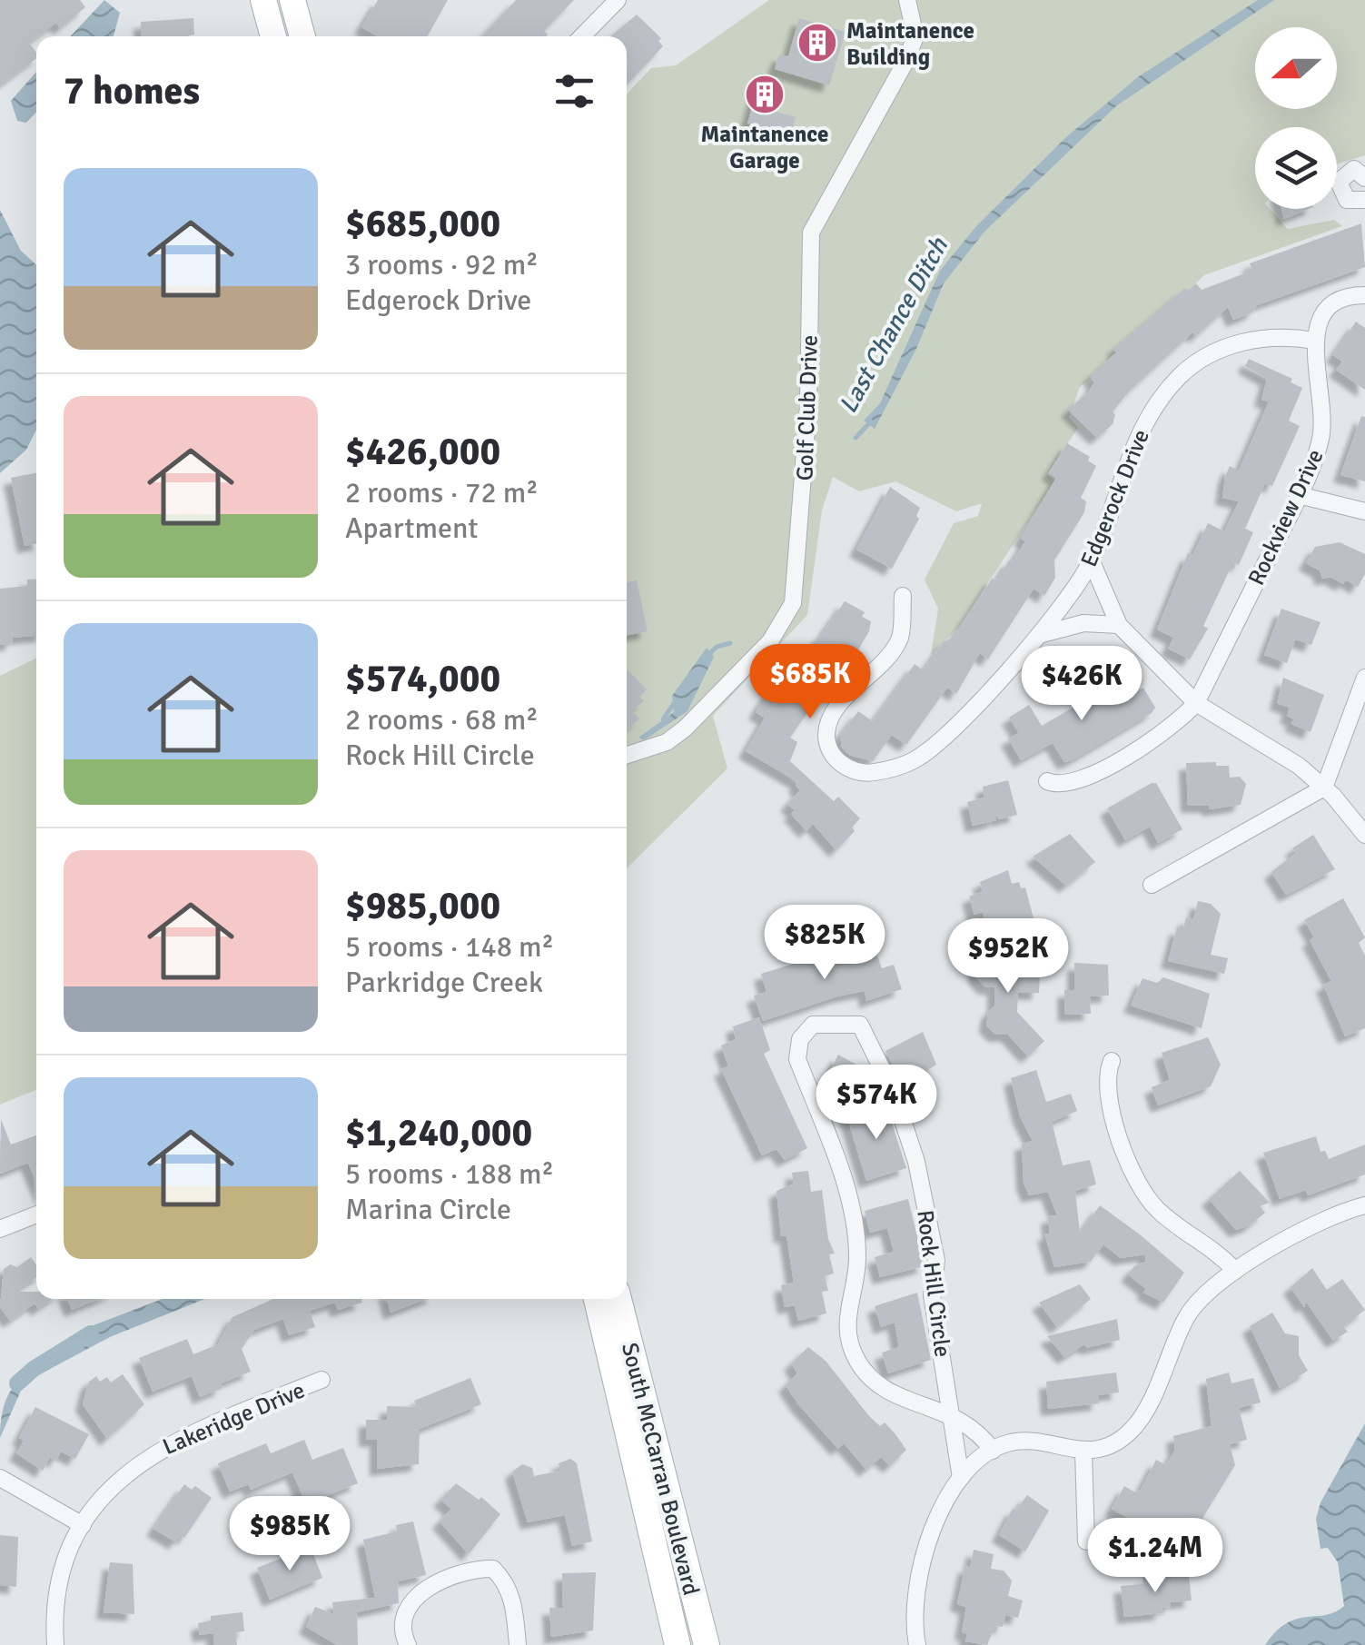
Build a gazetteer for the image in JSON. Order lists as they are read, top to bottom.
{
  "streets": {
    "main road": ["South McCarran Boulevard"],
    "street": [
      "Golf Club Drive",
      "Edgerock Drive",
      "Rockview Drive",
      "Rock Hill Circle",
      "Lakeridge Drive"
    ]
  },
  "crossings": [
    ["Edgerock Drive", "Rockview Drive"]
  ],
  "water": ["Last Chance Ditch"],
  "places": {
    "building": ["Maintanence Building", "Maintanence Garage"]
  },
  "north": "left",
  "page": {
    "heading": "7 homes",
    "list": [
      {
        "name": "$685,000",
        "note": "3 rooms · 92 m² · Edgerock Drive"
      },
      {
        "name": "$426,000",
        "note": "2 rooms · 72 m² · Apartment"
      },
      {
        "name": "$574,000",
        "note": "2 rooms · 68 m² · Rock Hill Circle"
      },
      {
        "name": "$985,000",
        "note": "5 rooms · 148 m² · Parkridge Creek"
      },
      {
        "name": "$1,240,000",
        "note": "5 rooms · 188 m² · Marina Circle"
      }
    ],
    "price": [
      "$685K",
      "$426K",
      "$825K",
      "$952K",
      "$574K",
      "$985K",
      "$1.24M"
    ]
  }
}
